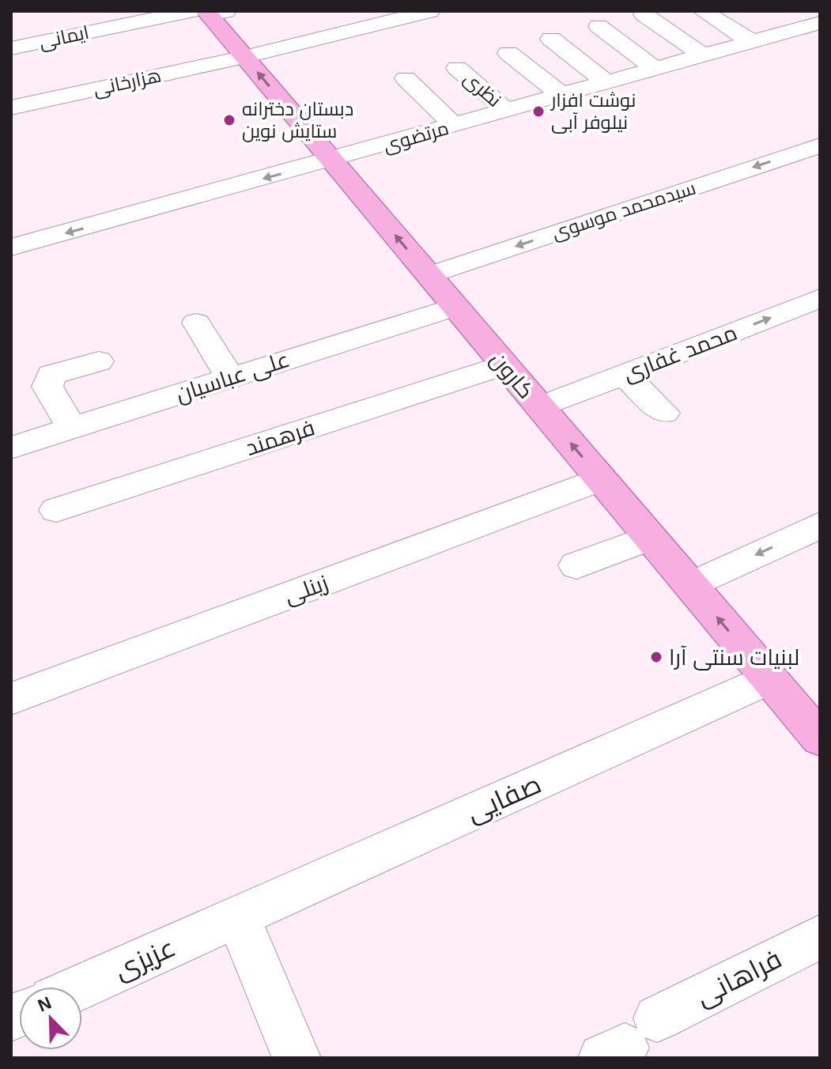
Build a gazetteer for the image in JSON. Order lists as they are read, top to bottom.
{
  "streets": {
    "main road": ["کارون"],
    "street": [
      "ایمانی",
      "هزارخانی",
      "نظری",
      "مرتضوی",
      "سیدمحمد موسوی",
      "محمد غفاری",
      "علی عباسیان",
      "فرهمند",
      "زینلی",
      "صفایی",
      "عزیزی",
      "فراهانی"
    ]
  },
  "crossings": [
    ["ایمانی", "کارون"],
    ["هزارخانی", "کارون"],
    ["نظری", "مرتضوی"],
    ["مرتضوی", "کارون"],
    ["سیدمحمد موسوی", "کارون"],
    ["محمد غفاری", "کارون"],
    ["کارون", "علی عباسیان"],
    ["کارون", "فرهمند"],
    ["کارون", "زینلی"],
    ["کارون", "صفایی"],
    ["صفایی", "عزیزی"]
  ],
  "one_way": ["مرتضوی", "سیدمحمد موسوی", "کارون"],
  "places": ["نوشت افزار نیلوفر آبی", "دبستان دخترانه ستایش نوین", "لبنیات سنتی آرا"],
  "north": "top left"
}
